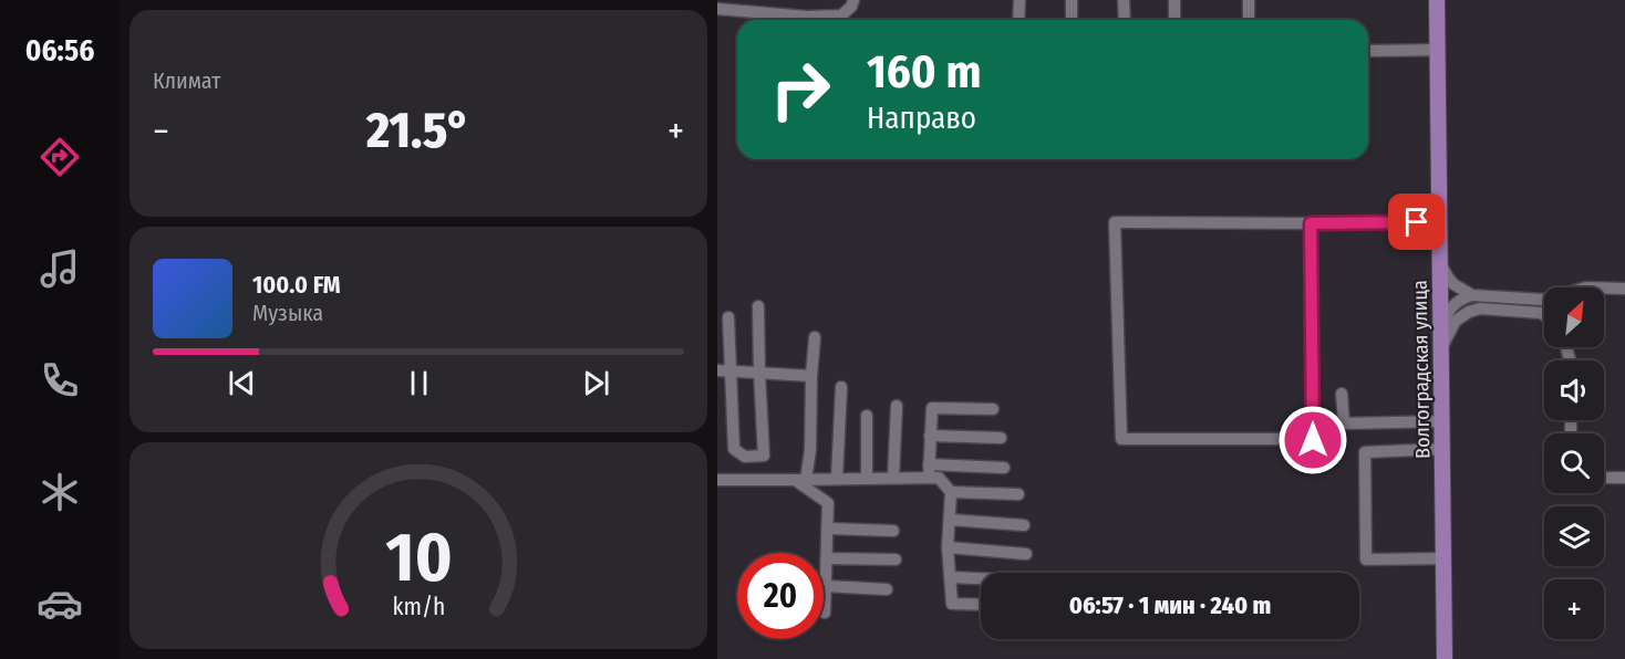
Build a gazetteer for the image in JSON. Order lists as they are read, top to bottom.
{
  "streets": {
    "main road": ["Волгоградская улица"]
  },
  "north": "top right",
  "page": {
    "tabs": "06:56",
    "tile": "Климат",
    "turn": ["160 m", "Направо"],
    "heat": ["−", "21.5°", "+"],
    "song": ["100.0 FM", "Музыка"],
    "map_buttons": "+",
    "limit": "20",
    "trip": "06:57 · 1 мин · 240 m",
    "gauge": ["10", "km/h"]
  }
}
